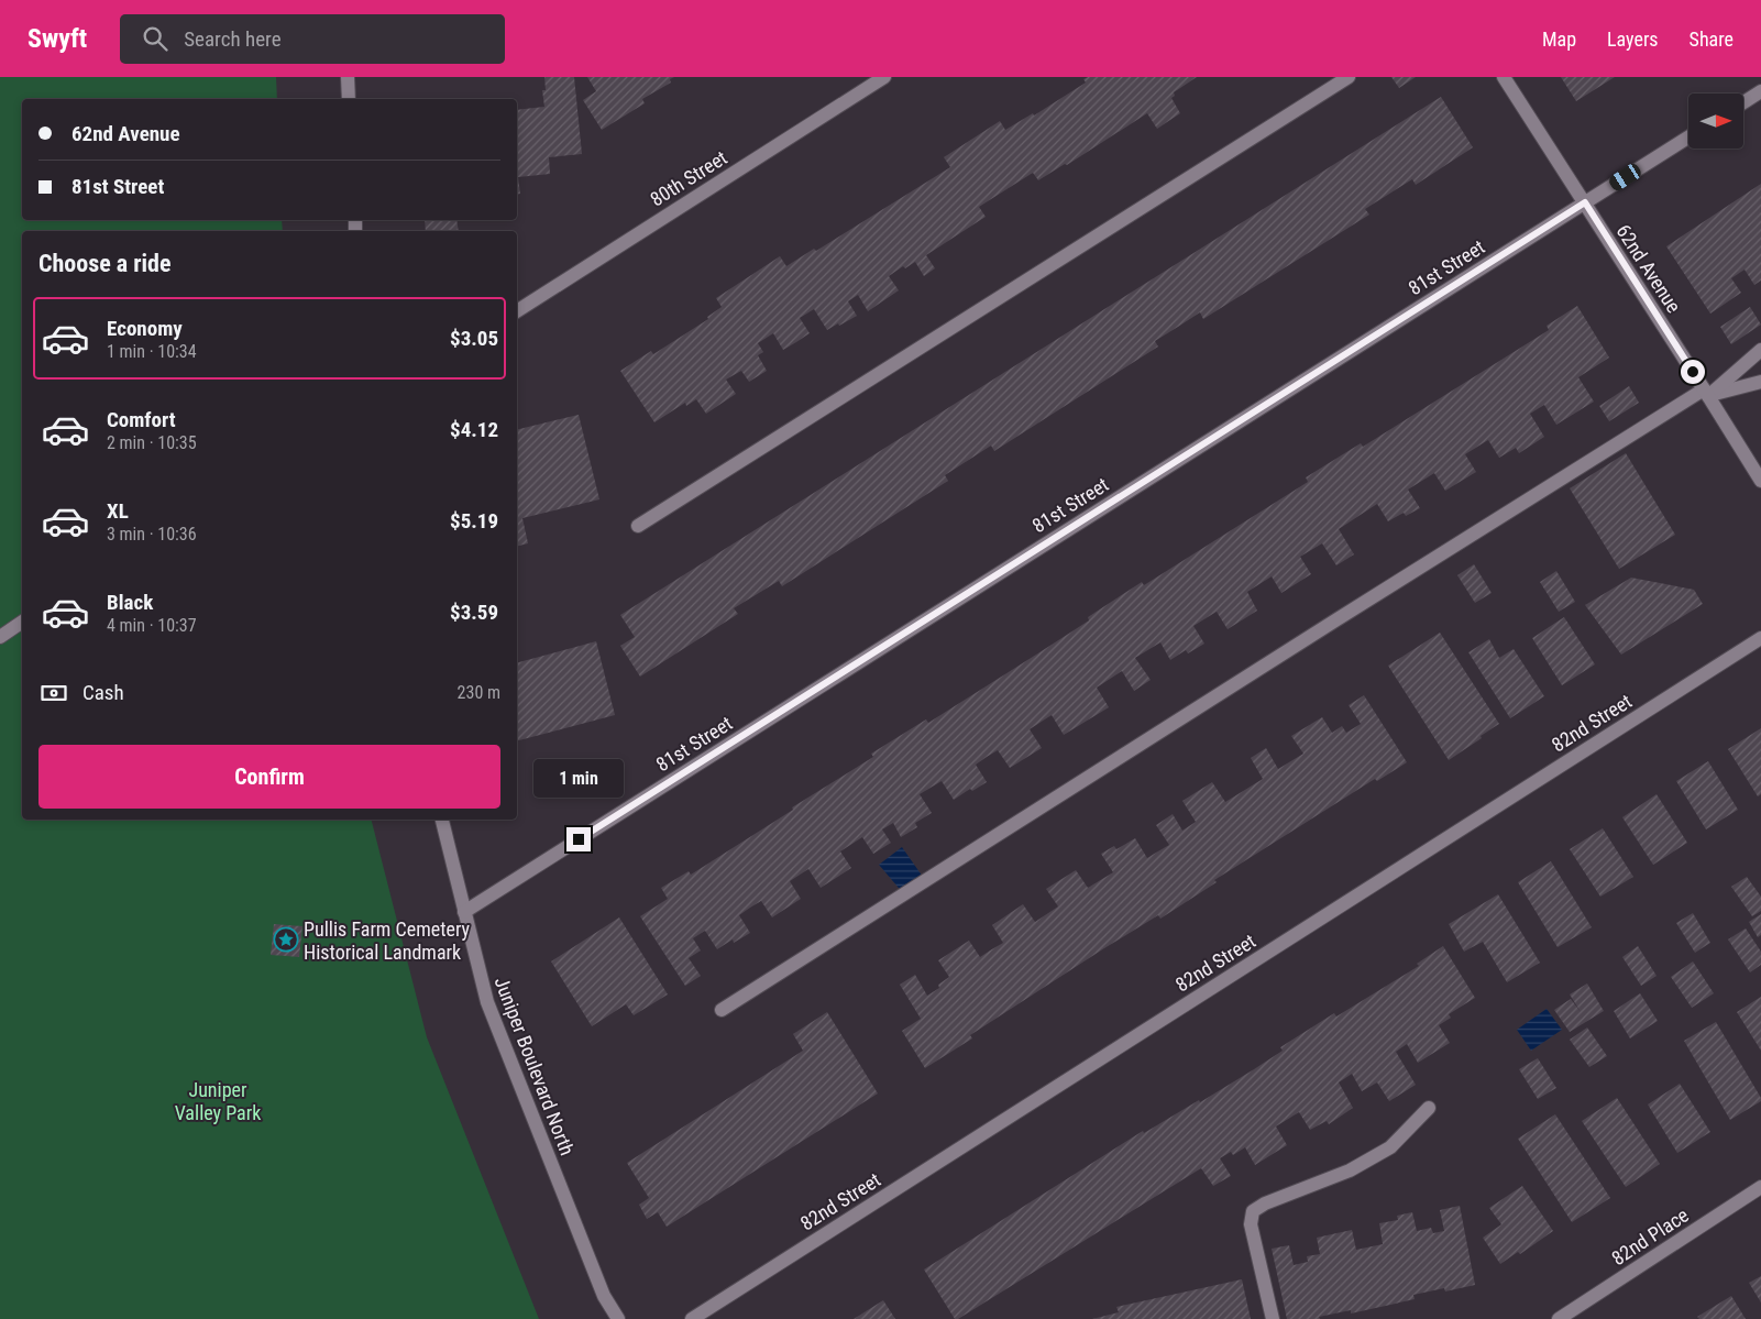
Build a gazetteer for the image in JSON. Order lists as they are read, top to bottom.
{
  "streets": {
    "street": [
      "80th Street",
      "81st Street",
      "62nd Avenue",
      "82nd Street",
      "Juniper Boulevard North",
      "82nd Place"
    ]
  },
  "crossings": [
    ["81st Street", "62nd Avenue"],
    ["81st Street", "Juniper Boulevard North"]
  ],
  "parks": ["Juniper Valley Park"],
  "places": {
    "place": ["Pullis Farm Cemetery Historical Landmark"]
  },
  "north": "right",
  "page": {
    "header": "Swyft",
    "search": "Search here",
    "nav": ["Map", "Layers", "Share"],
    "banner": ["62nd Avenue", "81st Street"],
    "heading": "Choose a ride",
    "list": [
      {
        "name": "Economy",
        "note": "1 min · 10:34",
        "value": "$3.05"
      },
      {
        "name": "Comfort",
        "note": "2 min · 10:35",
        "value": "$4.12"
      },
      {
        "name": "XL",
        "note": "3 min · 10:36",
        "value": "$5.19"
      },
      {
        "name": "Black",
        "note": "4 min · 10:37",
        "value": "$3.59"
      }
    ],
    "pay": ["Cash", "230 m"],
    "buttons": "Confirm",
    "bubble": "1 min"
  }
}
